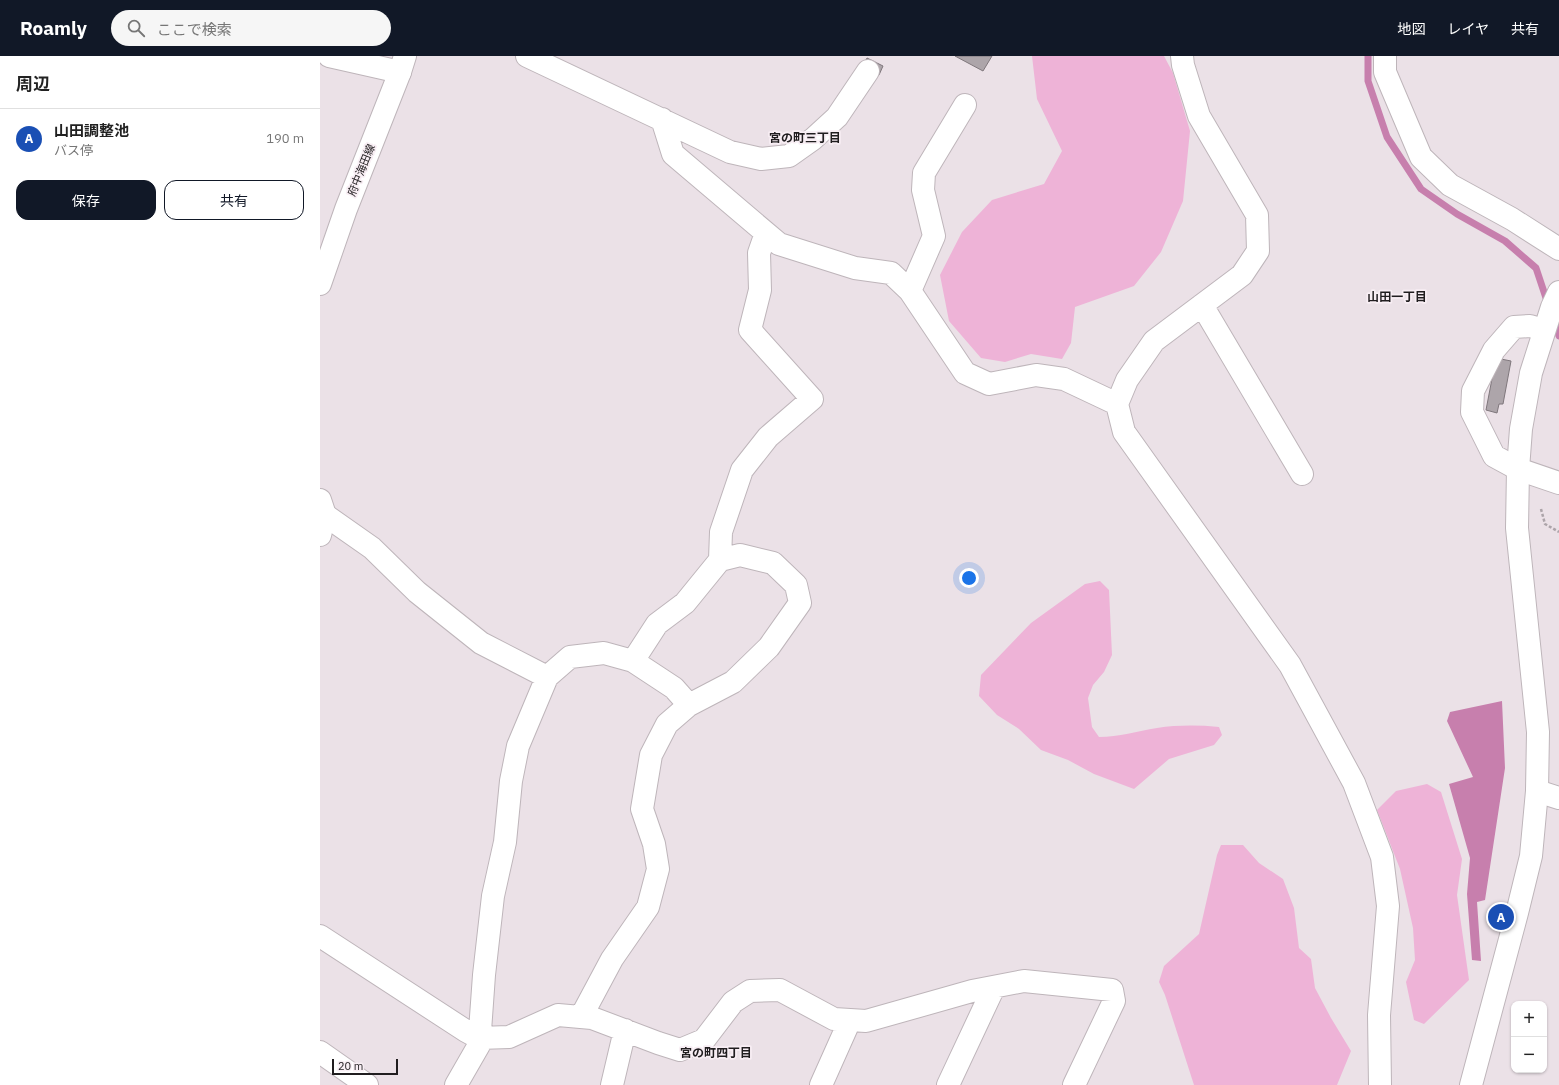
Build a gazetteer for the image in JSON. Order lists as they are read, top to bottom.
{
  "streets": {
    "street": ["府中海田線"]
  },
  "districts": ["宮の町三丁目", "山田一丁目", "宮の町四丁目"],
  "scale_bar": "20 m",
  "page": {
    "header": "Roamly",
    "search": "ここで検索",
    "nav": ["地図", "レイヤ", "共有"],
    "heading": "周辺",
    "list": [
      {
        "mark": "A",
        "name": "山田調整池",
        "note": "バス停",
        "value": "190 m"
      }
    ],
    "buttons": ["保存", "共有"],
    "pins": "A",
    "map_buttons": ["+", "−"],
    "scale": "20 m"
  }
}
